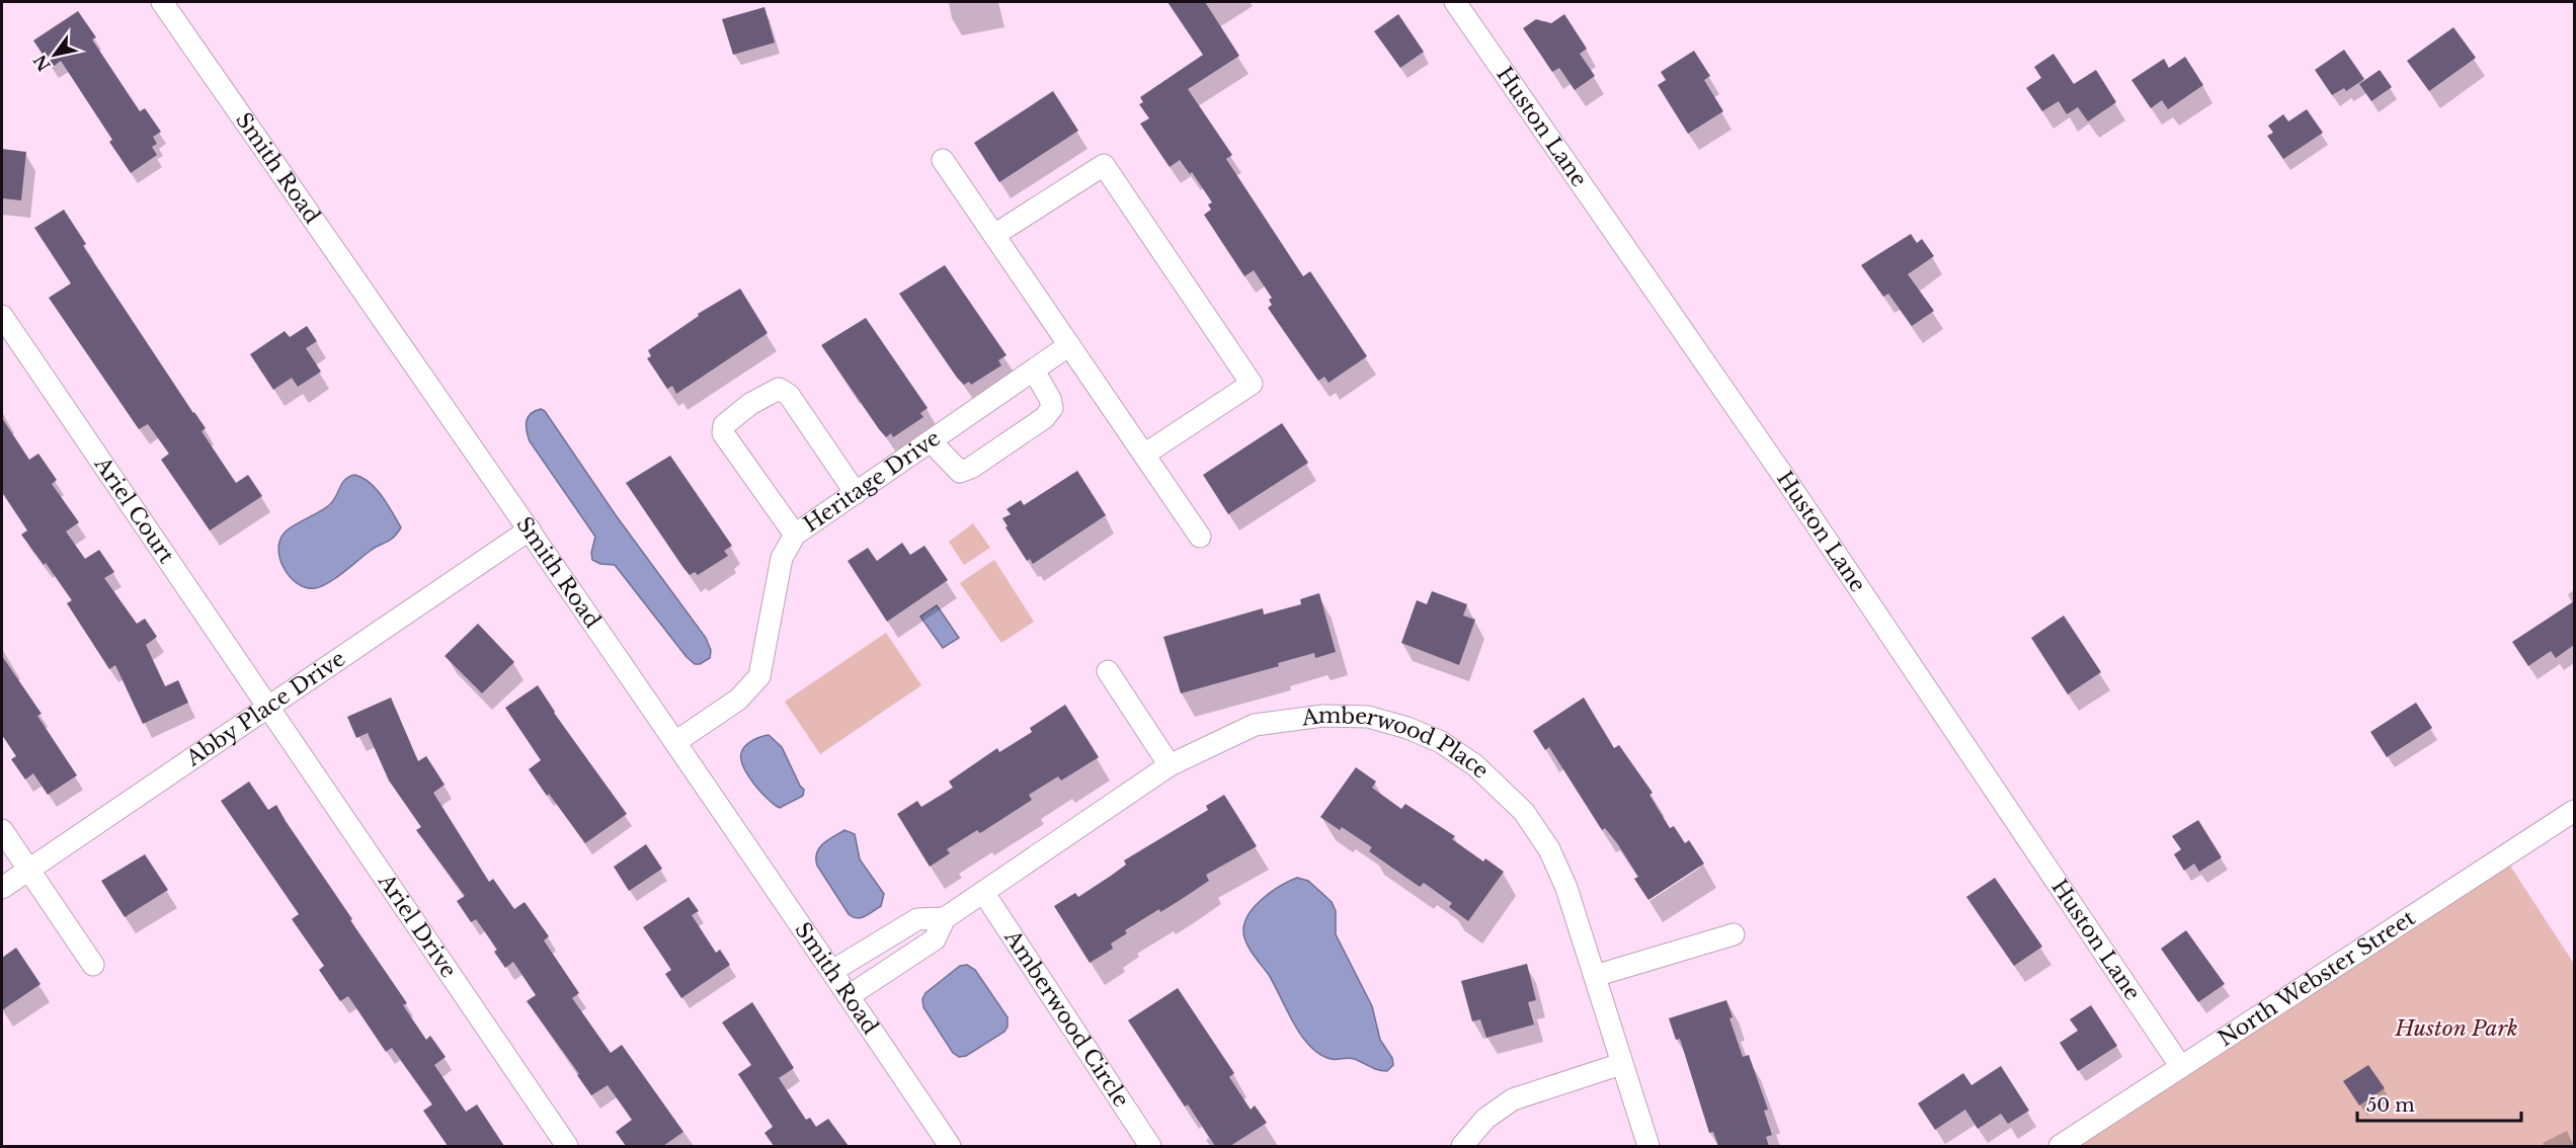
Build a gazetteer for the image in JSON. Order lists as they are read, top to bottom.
{
  "streets": {
    "street": [
      "Huston Lane",
      "Smith Road",
      "Heritage Drive",
      "Ariel Court",
      "Abby Place Drive",
      "Amberwood Place",
      "Ariel Drive",
      "North Webster Street",
      "Amberwood Circle"
    ]
  },
  "crossings": [
    ["Huston Lane", "North Webster Street"],
    ["Smith Road", "Heritage Drive"],
    ["Smith Road", "Abby Place Drive"],
    ["Smith Road", "Amberwood Place"],
    ["Ariel Court", "Abby Place Drive"],
    ["Ariel Court", "Ariel Drive"],
    ["Abby Place Drive", "Ariel Drive"],
    ["Amberwood Place", "Amberwood Circle"]
  ],
  "parks": ["Huston Park"],
  "scale_bar": "50 m",
  "north": "bottom left"
}
